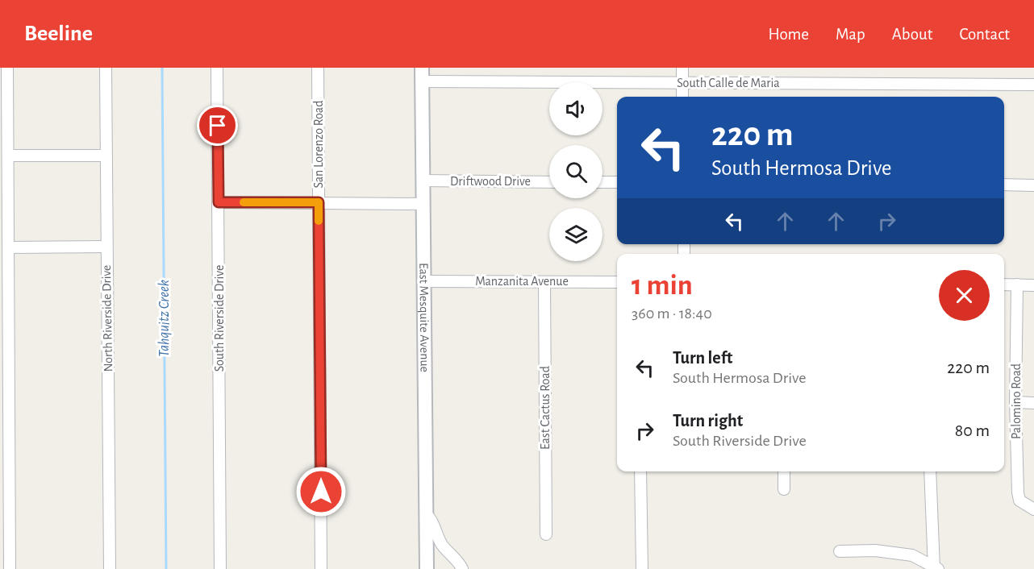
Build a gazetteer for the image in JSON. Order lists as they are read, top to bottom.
{
  "streets": {
    "street": [
      "South Calle de Maria",
      "San Lorenzo Road",
      "Driftwood Drive",
      "Manzanita Avenue",
      "North Riverside Drive",
      "South Riverside Drive",
      "East Mesquite Avenue",
      "Palomino Road",
      "East Cactus Road"
    ]
  },
  "crossings": [
    ["South Calle de Maria", "East Mesquite Avenue"],
    ["Driftwood Drive", "East Mesquite Avenue"],
    ["Manzanita Avenue", "East Mesquite Avenue"],
    ["Manzanita Avenue", "East Cactus Road"]
  ],
  "water": ["Tahquitz Creek"],
  "page": {
    "header": "Beeline",
    "nav": [
      "Home",
      "Map",
      "About",
      "Contact"
    ],
    "turn": ["220 m", "South Hermosa Drive"],
    "heading": ["1 min", "360 m · 18:40"],
    "list": [
      {
        "name": "Turn left",
        "note": "South Hermosa Drive",
        "value": "220 m"
      },
      {
        "name": "Turn right",
        "note": "South Riverside Drive",
        "value": "80 m"
      }
    ]
  }
}
